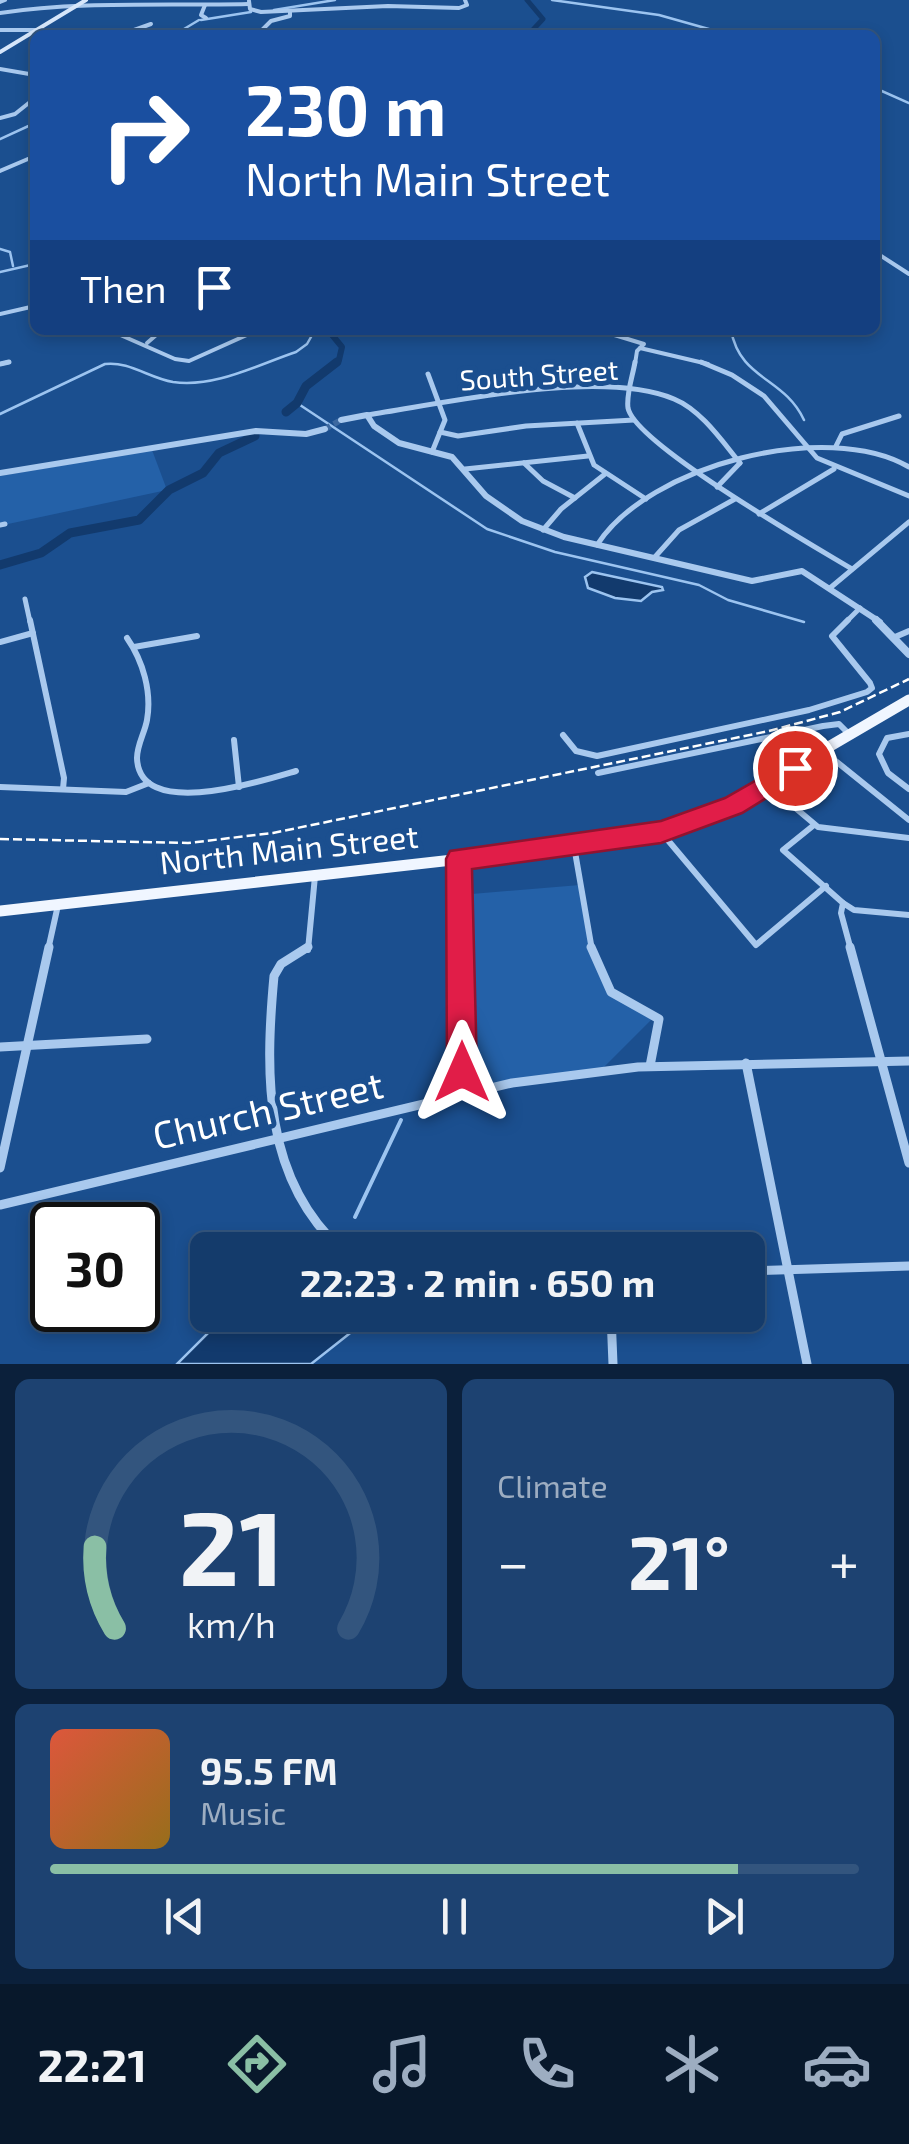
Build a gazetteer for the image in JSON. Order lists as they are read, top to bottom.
{
  "streets": {
    "main road": ["North Main Street"],
    "street": ["South Street", "Church Street"]
  },
  "page": {
    "turn": ["230 m", "North Main Street"],
    "then": "Then",
    "limit": "30",
    "trip": "22:23 · 2 min · 650 m",
    "tile": "Climate",
    "heat": ["−", "21°", "+"],
    "song": ["95.5 FM", "Music"],
    "tabs": "22:21",
    "gauge": ["21", "km/h"]
  }
}
